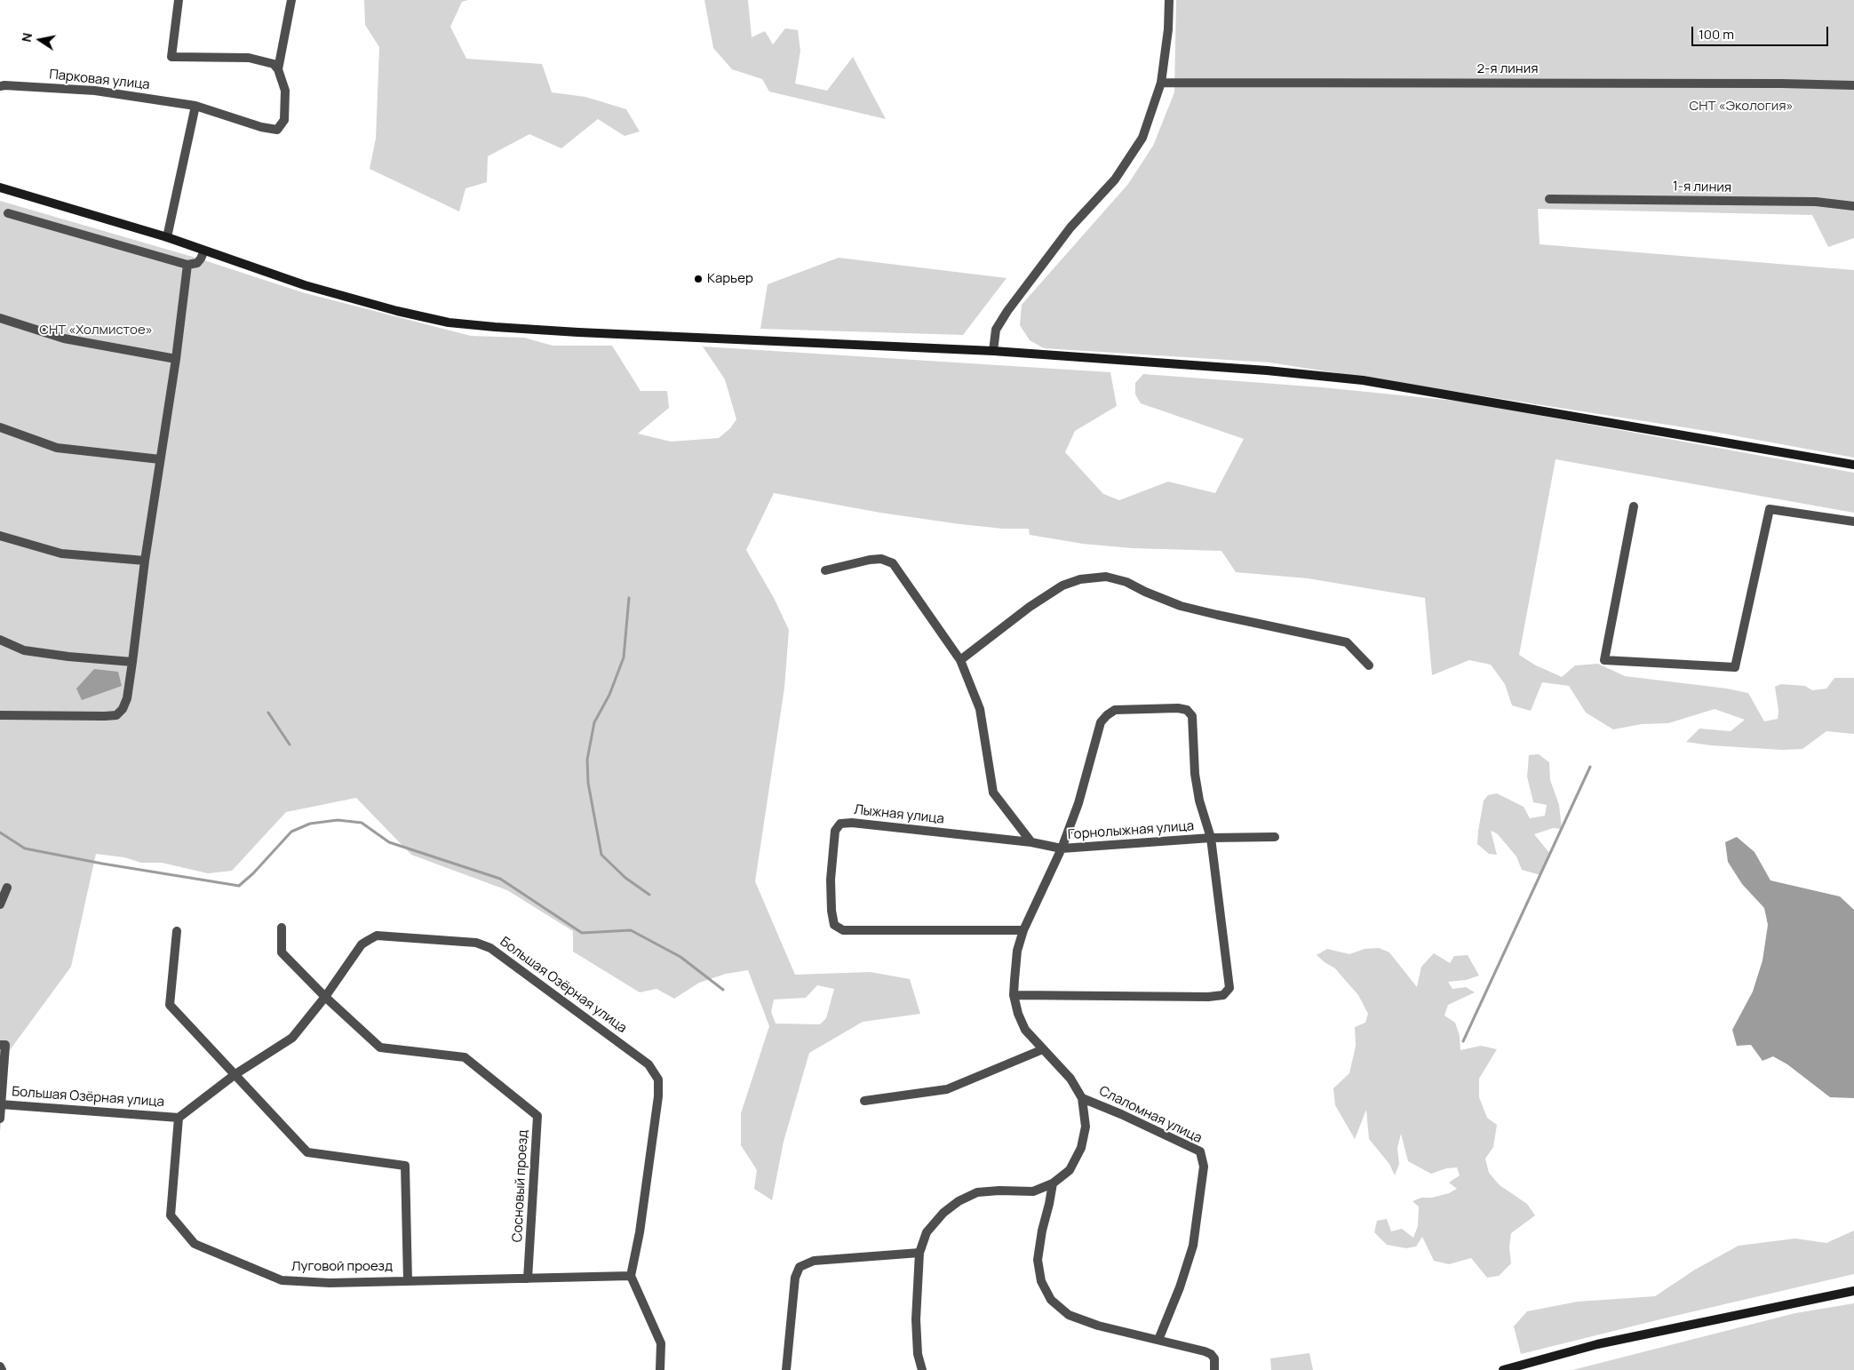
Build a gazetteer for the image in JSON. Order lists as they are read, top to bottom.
{
  "streets": {
    "street": [
      "2-я линия",
      "Парковая улица",
      "1-я линия",
      "Лыжная улица",
      "Горнолыжная улица",
      "Большая Озёрная улица",
      "Слаломная улица",
      "Сосновый проезд",
      "Луговой проезд"
    ]
  },
  "crossings": [
    ["Лыжная улица", "Горнолыжная улица"],
    ["Большая Озёрная улица", "Сосновый проезд"],
    ["Большая Озёрная улица", "Луговой проезд"],
    ["Сосновый проезд", "Луговой проезд"]
  ],
  "parks": ["СНТ «Экология»", "СНТ «Холмистое»"],
  "places": ["Карьер"],
  "scale_bar": "100 m",
  "north": "left"
}
